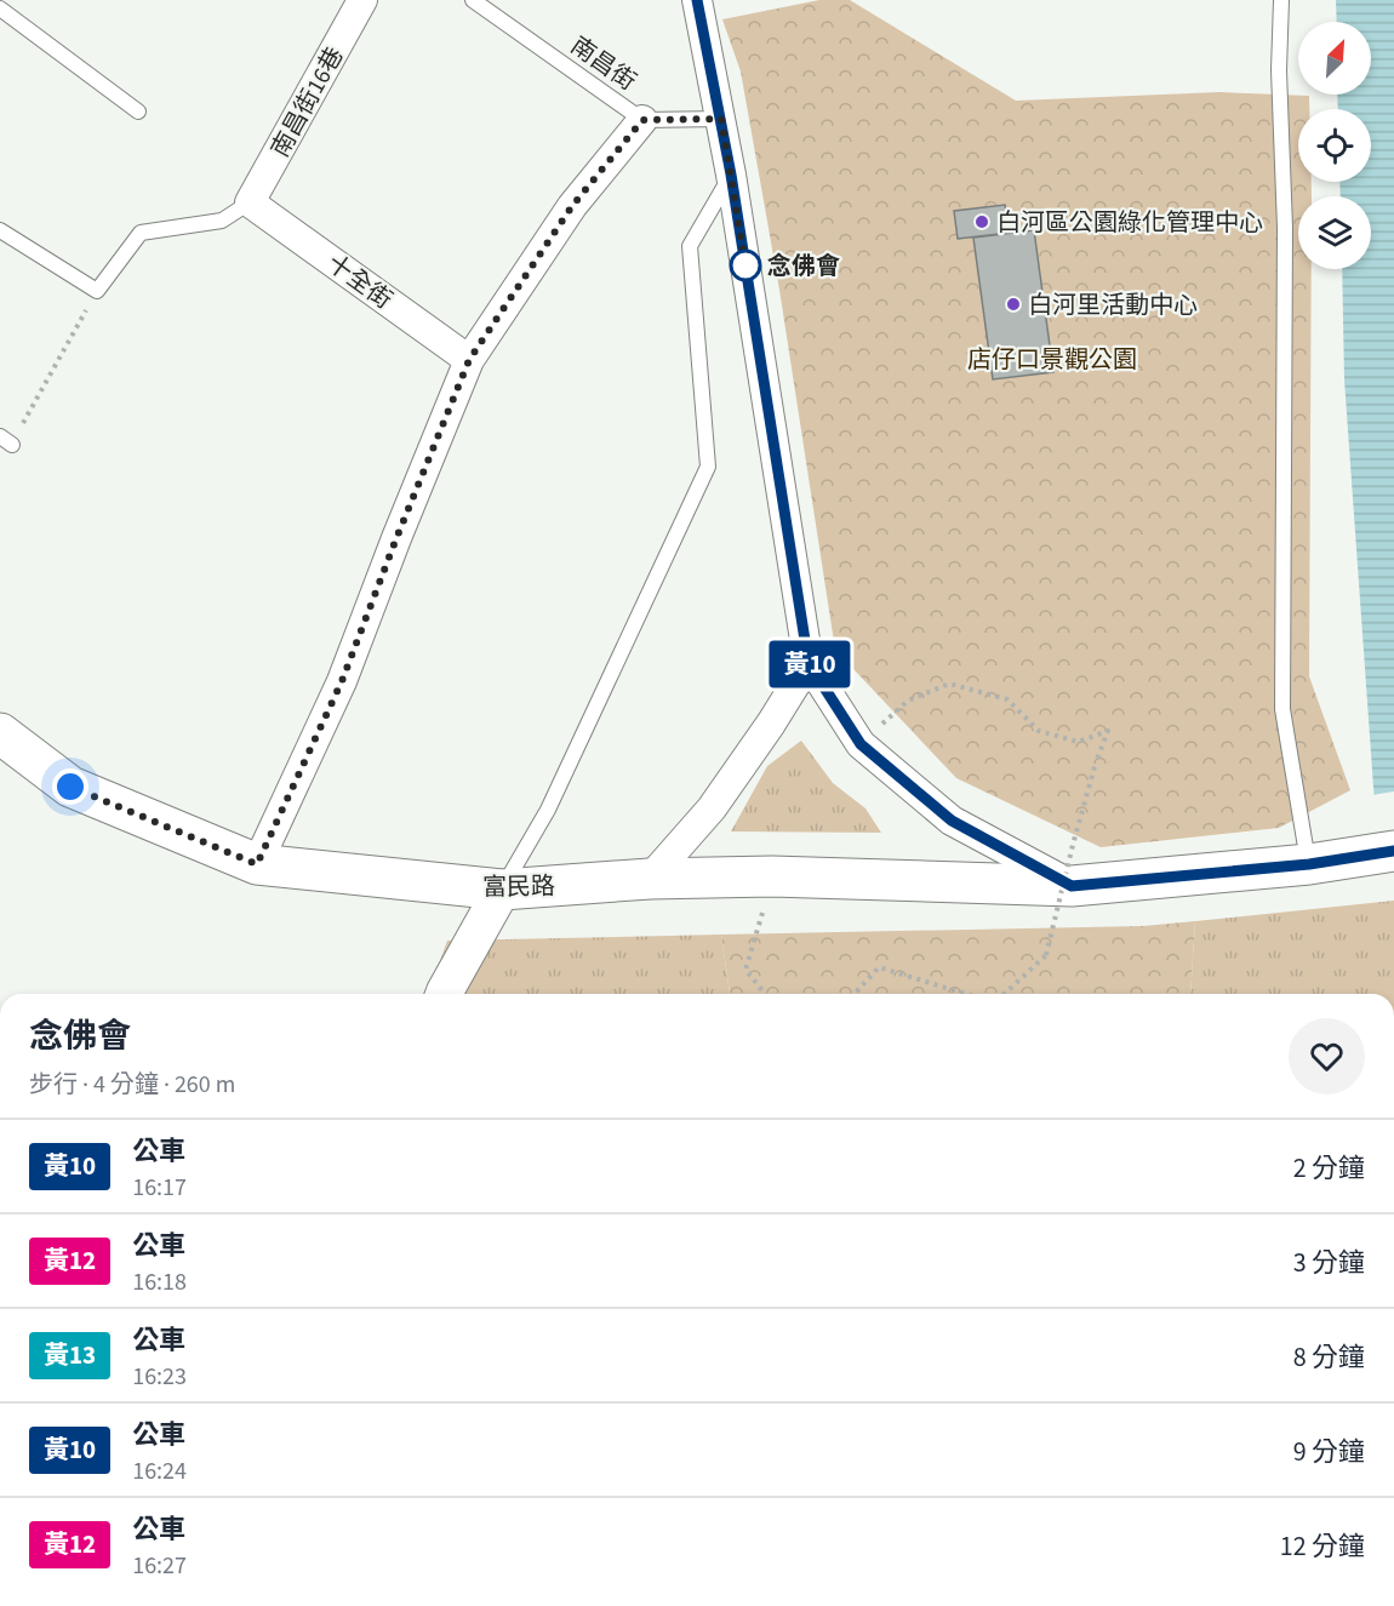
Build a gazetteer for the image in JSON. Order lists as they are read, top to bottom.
{
  "streets": {
    "main road": ["富民路"],
    "street": ["南昌街16巷", "十全街"],
    "lane": ["南昌街"]
  },
  "crossings": [
    ["南昌街16巷", "十全街"]
  ],
  "parks": ["店仔口景觀公園"],
  "places": ["白河區公園綠化管理中心", "念佛會", "白河里活動中心"],
  "lines": ["bus line 黃10"],
  "north": "top right",
  "page": {
    "on_map": "黃10",
    "heading": ["念佛會", "步行 · 4 分鐘 · 260 m"],
    "list": [
      {
        "mark": "黃10",
        "name": "公車",
        "note": "16:17",
        "value": "2 分鐘"
      },
      {
        "mark": "黃12",
        "name": "公車",
        "note": "16:18",
        "value": "3 分鐘"
      },
      {
        "mark": "黃13",
        "name": "公車",
        "note": "16:23",
        "value": "8 分鐘"
      },
      {
        "mark": "黃10",
        "name": "公車",
        "note": "16:24",
        "value": "9 分鐘"
      },
      {
        "mark": "黃12",
        "name": "公車",
        "note": "16:27",
        "value": "12 分鐘"
      }
    ]
  }
}
